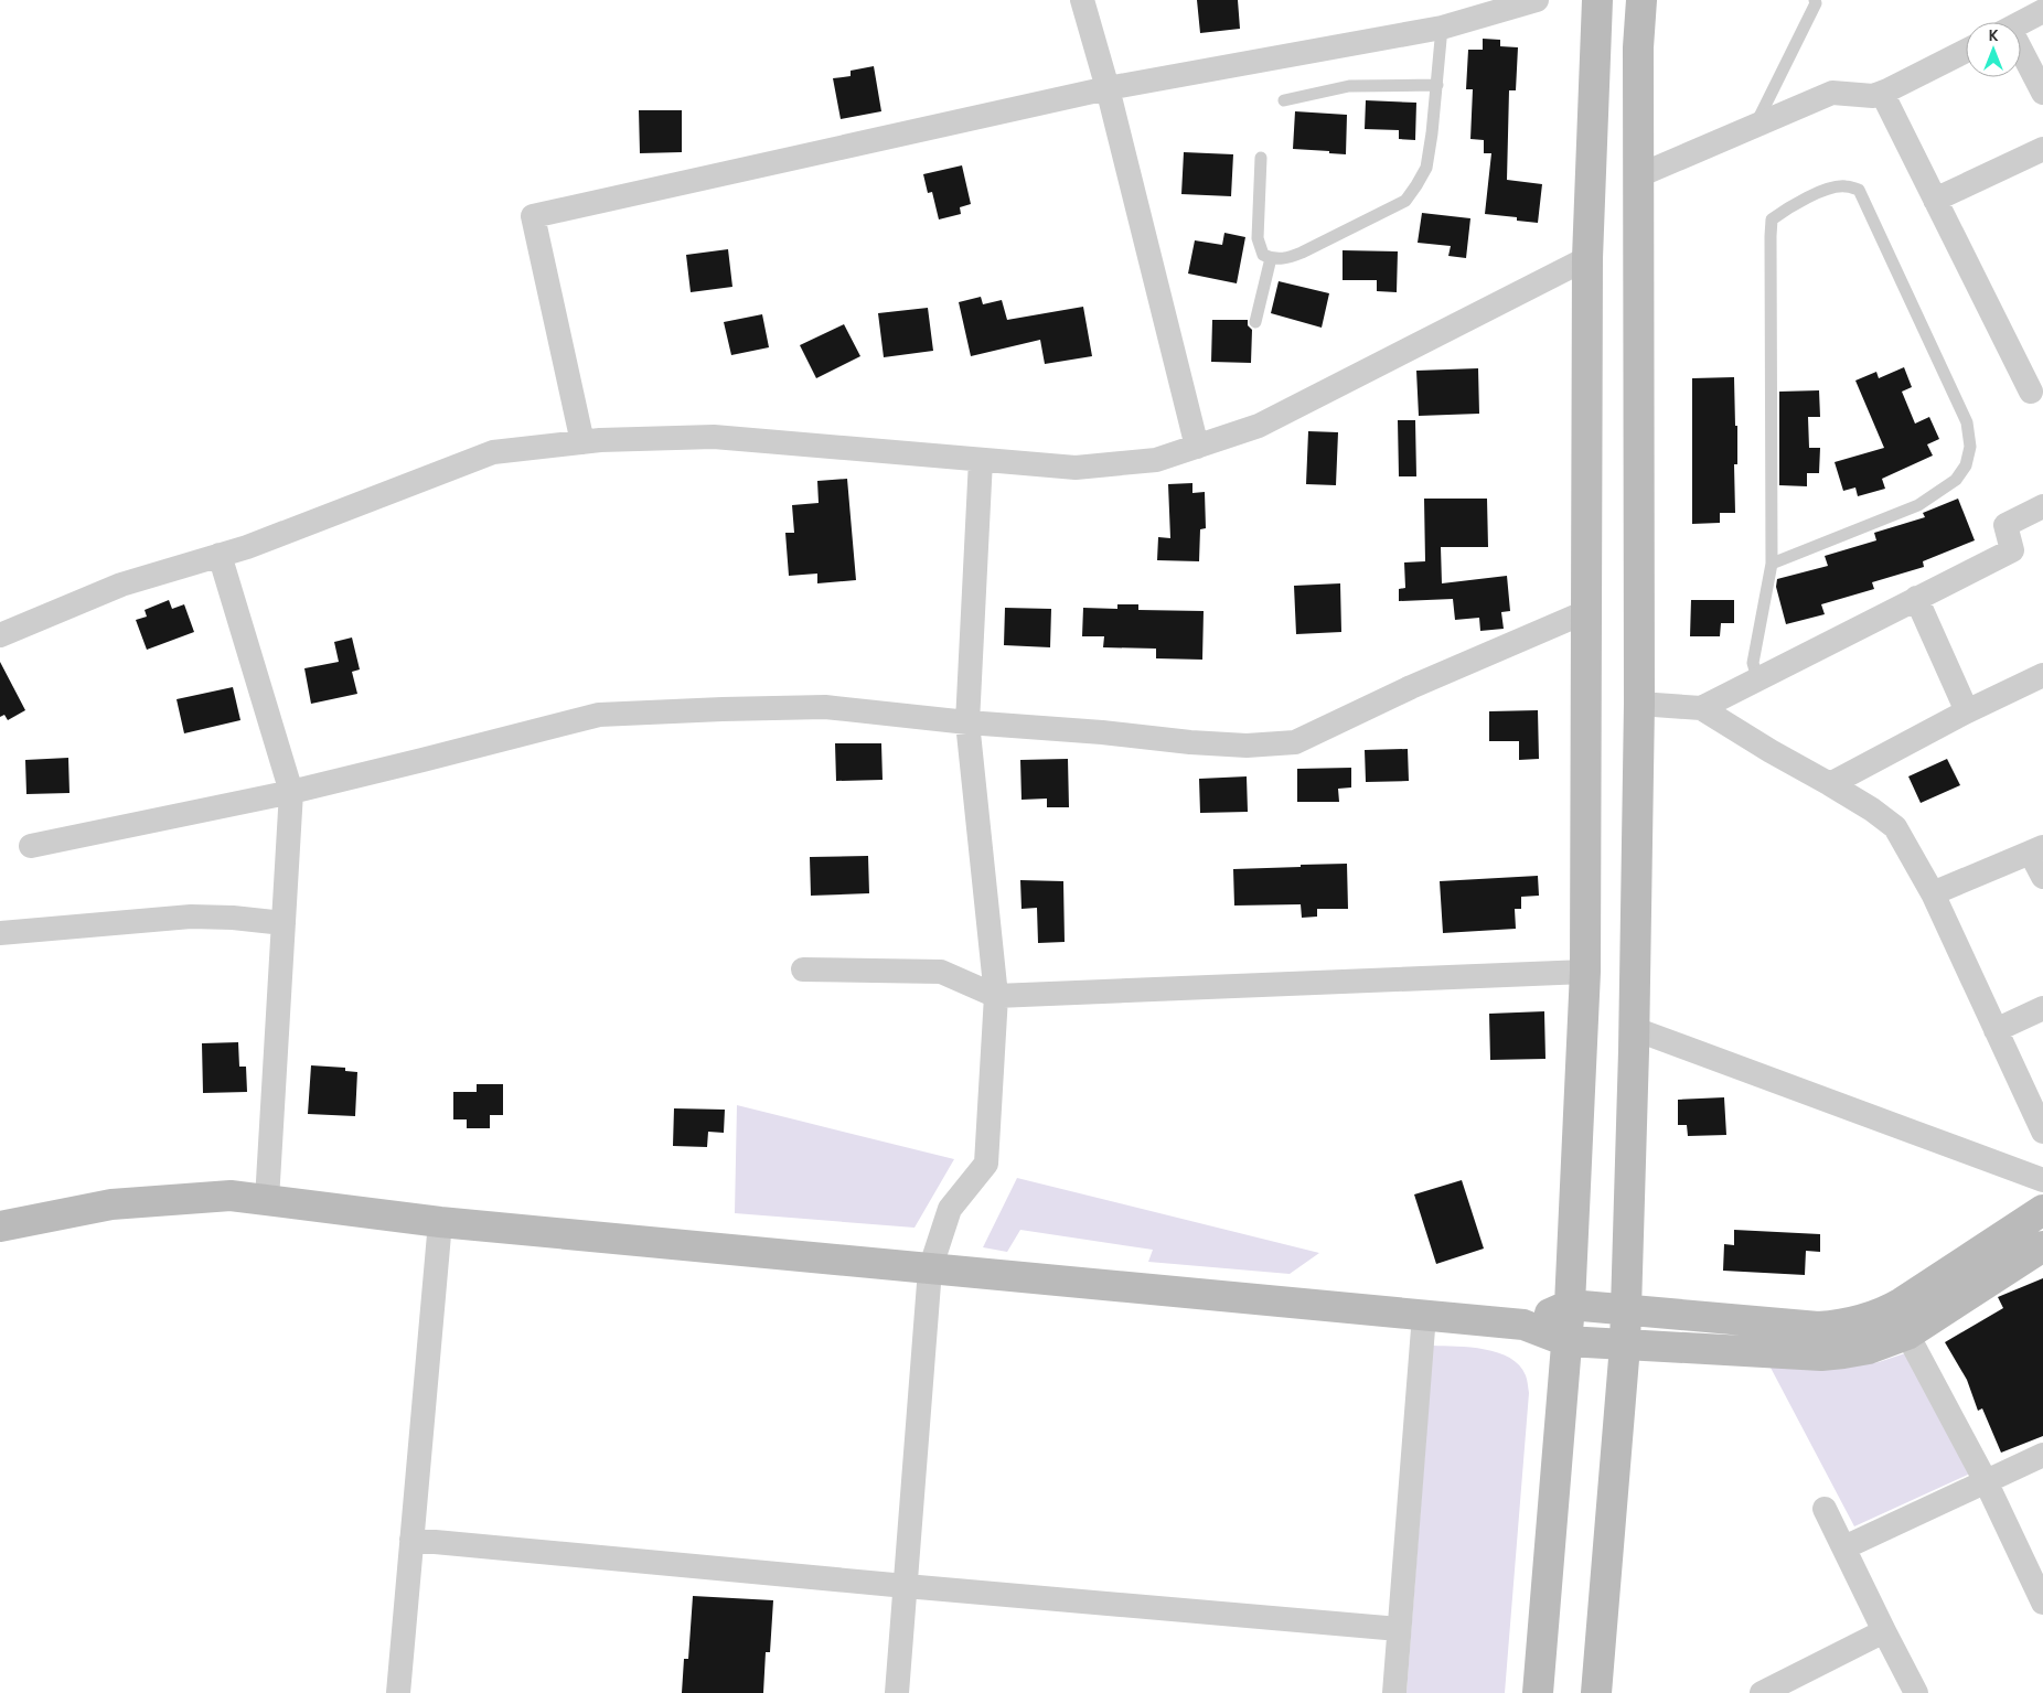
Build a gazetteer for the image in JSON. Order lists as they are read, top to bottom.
{
  "north": "top"
}
